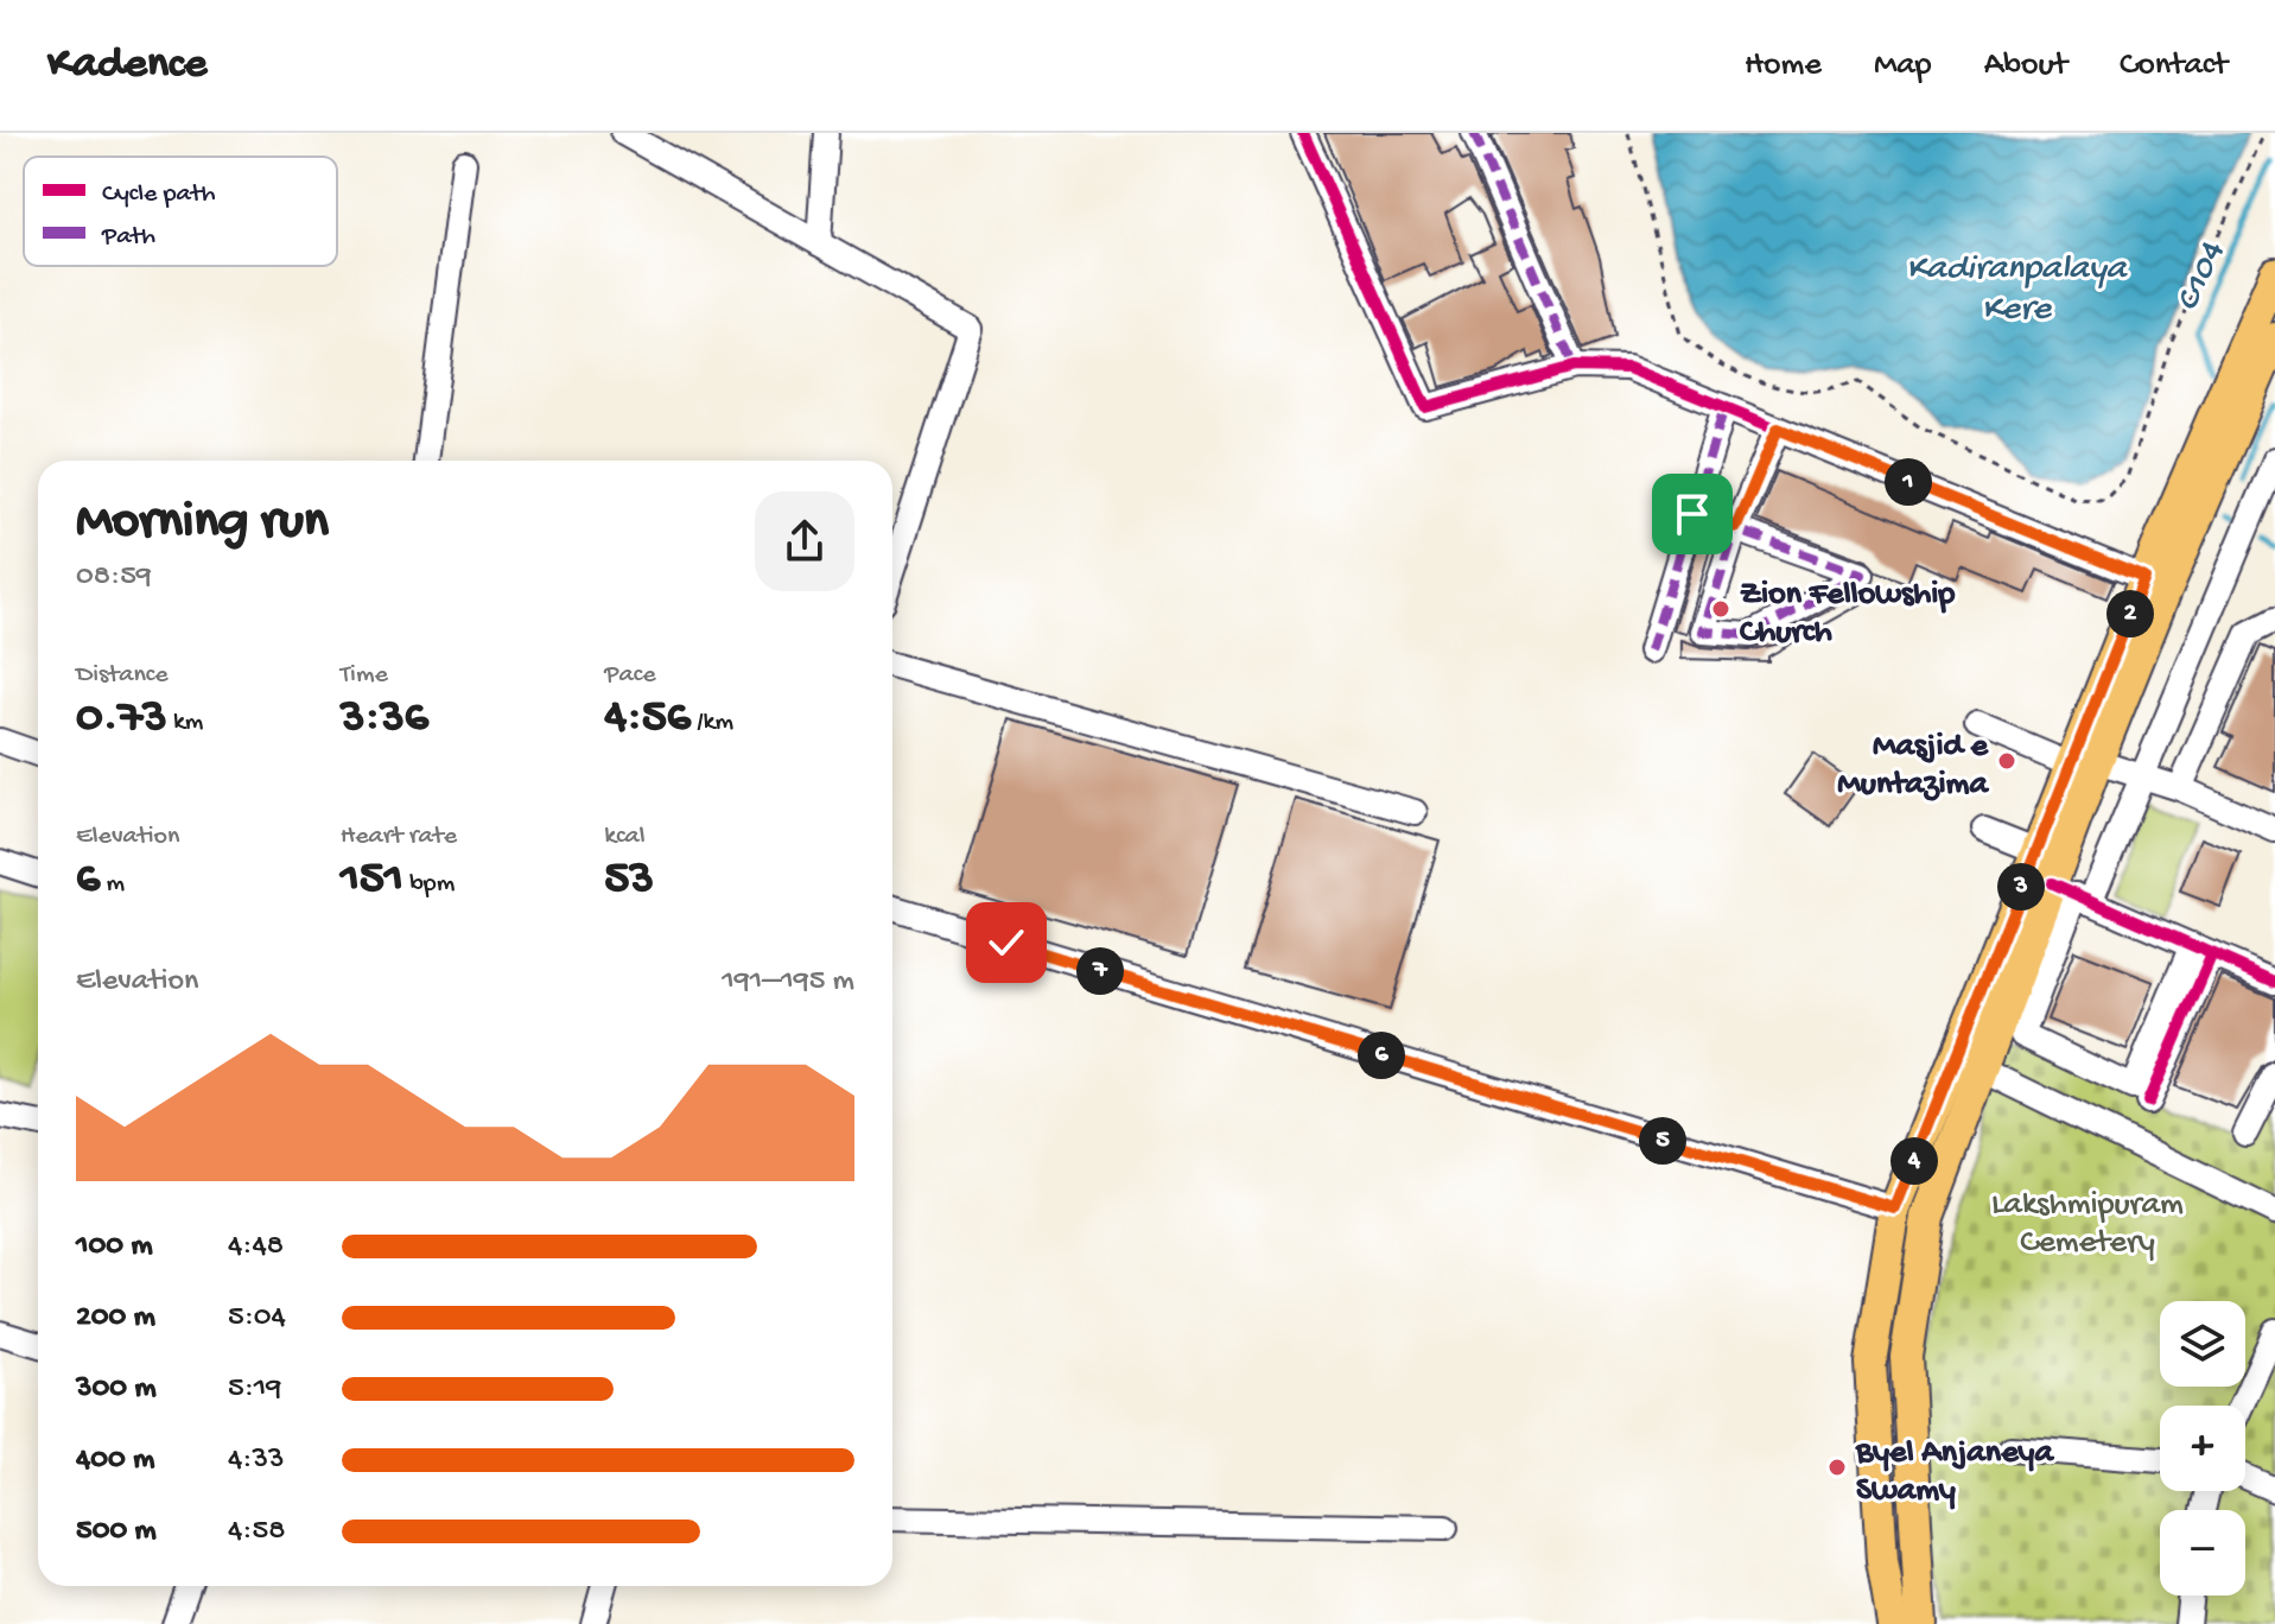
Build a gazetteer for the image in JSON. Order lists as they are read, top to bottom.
{
  "water": ["Kadiranpalaya Kere", "C104"],
  "parks": ["Lakshmipuram Cemetery"],
  "places": ["Zion Fellowship Church", "Masjid e Muntazima", "Byel Anjaneya Swamy"],
  "legend": ["Cycle path", "Path"],
  "page": {
    "header": "Kadence",
    "nav": [
      "Home",
      "Map",
      "About",
      "Contact"
    ],
    "pins": [
      "1",
      "2",
      "3",
      "7",
      "6",
      "5",
      "4"
    ],
    "heading": ["Morning run", "08:59"],
    "stats": [
      ["Distance", "0.73 km"],
      ["Time", "3:36"],
      ["Pace", "4:56 /km"],
      ["Elevation", "6 m"],
      ["Heart rate", "151 bpm"],
      ["kcal", "53"]
    ],
    "chart": ["Elevation", "191–195 m"],
    "list": [
      {
        "name": "100 m",
        "note": "4:48"
      },
      {
        "name": "200 m",
        "note": "5:04"
      },
      {
        "name": "300 m",
        "note": "5:19"
      },
      {
        "name": "400 m",
        "note": "4:33"
      },
      {
        "name": "500 m",
        "note": "4:58"
      }
    ],
    "map_buttons": ["+", "−"]
  }
}
